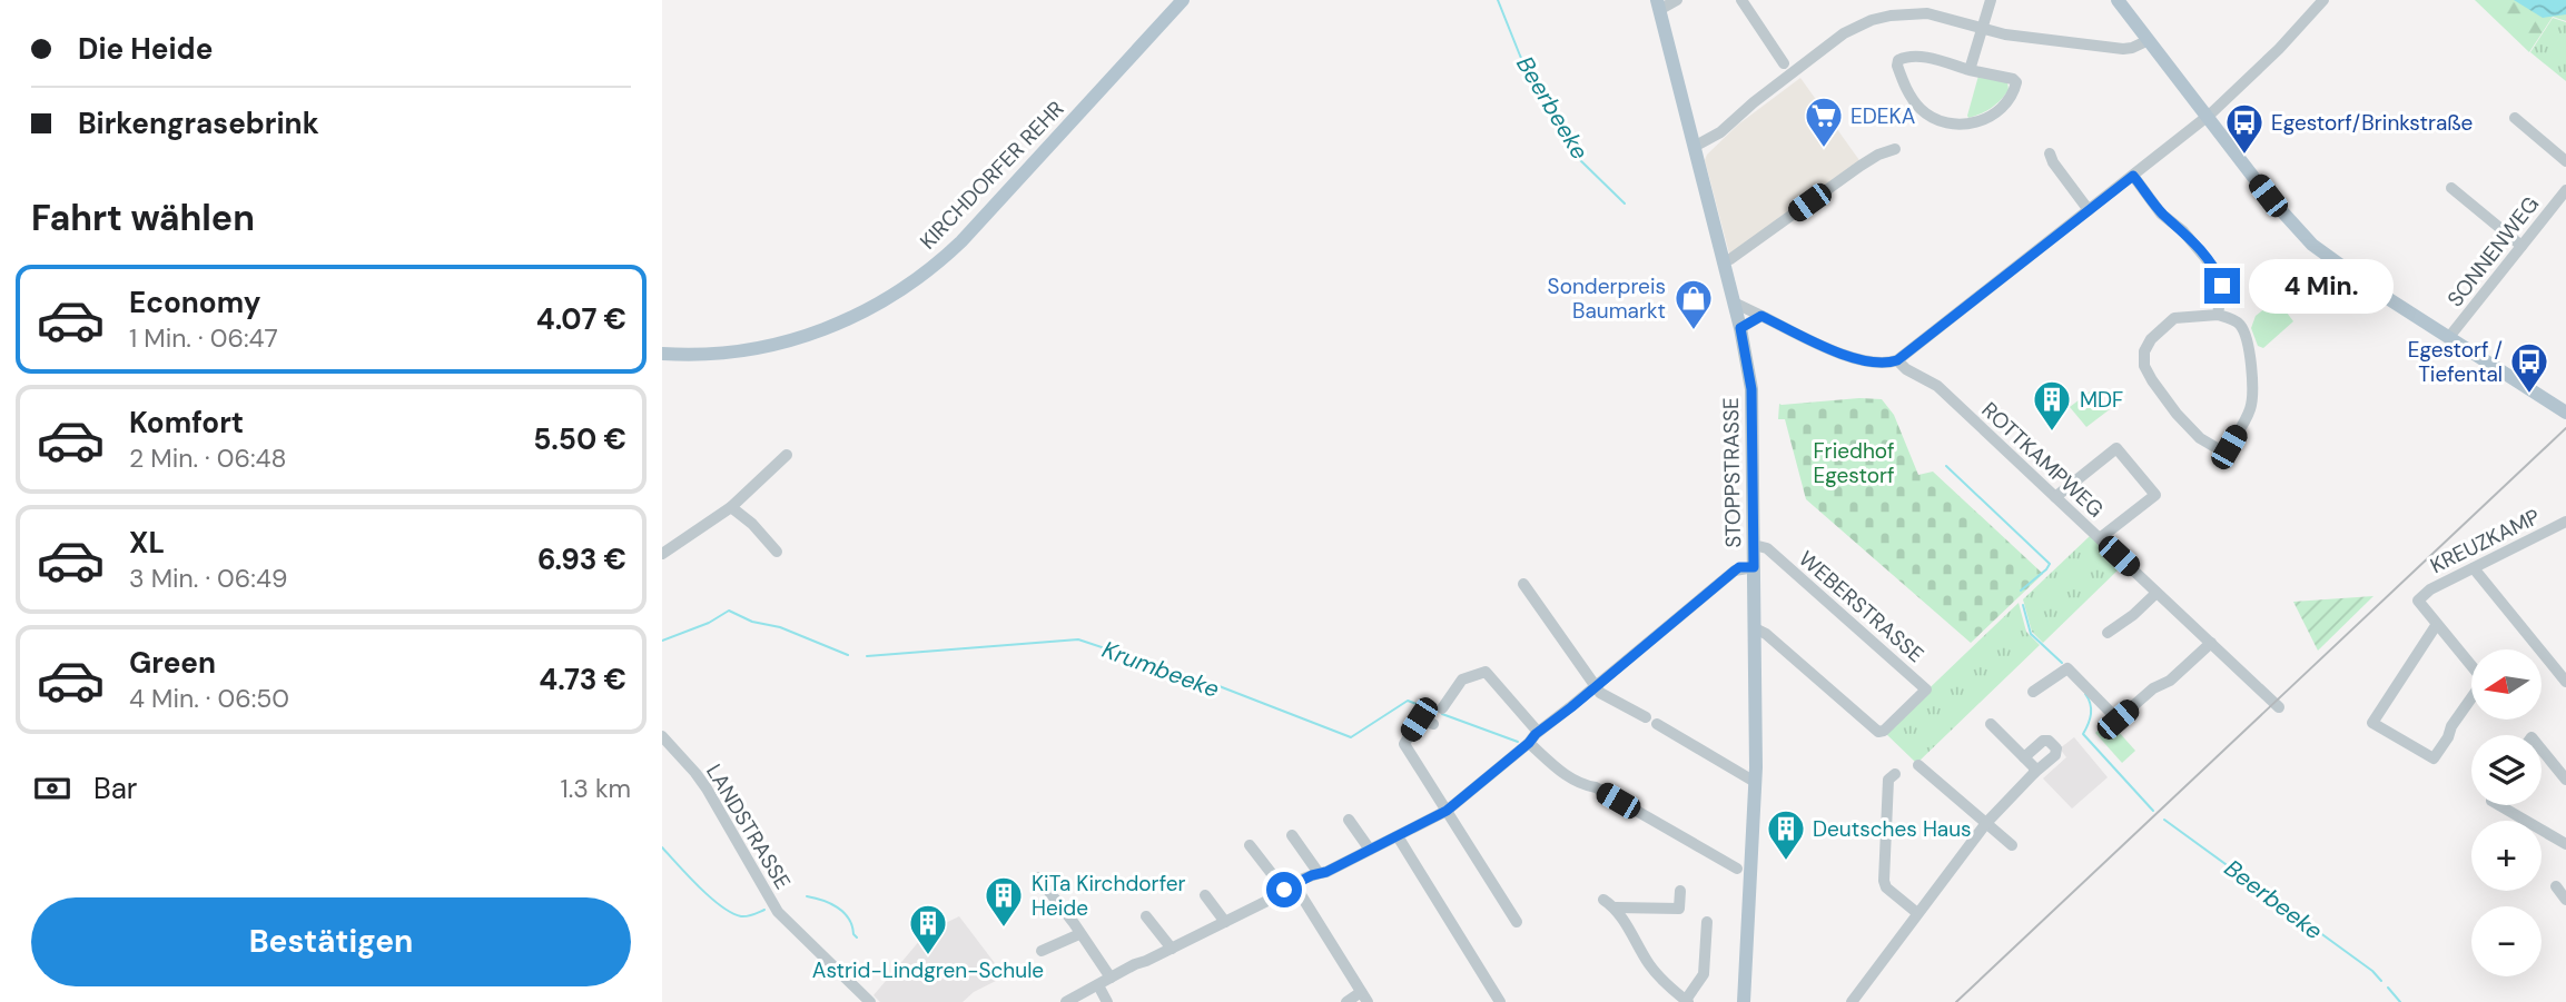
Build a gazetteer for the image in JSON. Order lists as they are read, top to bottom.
{
  "streets": {
    "main road": ["KIRCHDORFER REHR", "STOPPSTRASSE"],
    "street": [
      "SONNENWEG",
      "ROTTKAMPWEG",
      "KREUZKAMP",
      "WEBERSTRASSE",
      "LANDSTRASSE"
    ]
  },
  "crossings": [
    ["STOPPSTRASSE", "WEBERSTRASSE"]
  ],
  "water": ["Beerbeeke", "Krumbeeke"],
  "parks": ["Friedhof Egestorf"],
  "places": {
    "supermarket": ["EDEKA"],
    "bus stop": ["Egestorf/Brinkstraße", "Egestorf / Tiefental"],
    "shop": ["Sonderpreis Baumarkt"],
    "building": [
      "MDF",
      "Deutsches Haus",
      "KiTa Kirchdorfer Heide",
      "Astrid-Lindgren-Schule"
    ]
  },
  "north": "left",
  "page": {
    "banner": ["Die Heide", "Birkengrasebrink"],
    "heading": "Fahrt wählen",
    "bubble": "4 Min.",
    "list": [
      {
        "name": "Economy",
        "note": "1 Min. · 06:47",
        "value": "4.07 €"
      },
      {
        "name": "Komfort",
        "note": "2 Min. · 06:48",
        "value": "5.50 €"
      },
      {
        "name": "XL",
        "note": "3 Min. · 06:49",
        "value": "6.93 €"
      },
      {
        "name": "Green",
        "note": "4 Min. · 06:50",
        "value": "4.73 €"
      }
    ],
    "map_buttons": ["+", "−"],
    "pay": ["Bar", "1.3 km"],
    "buttons": "Bestätigen"
  }
}
